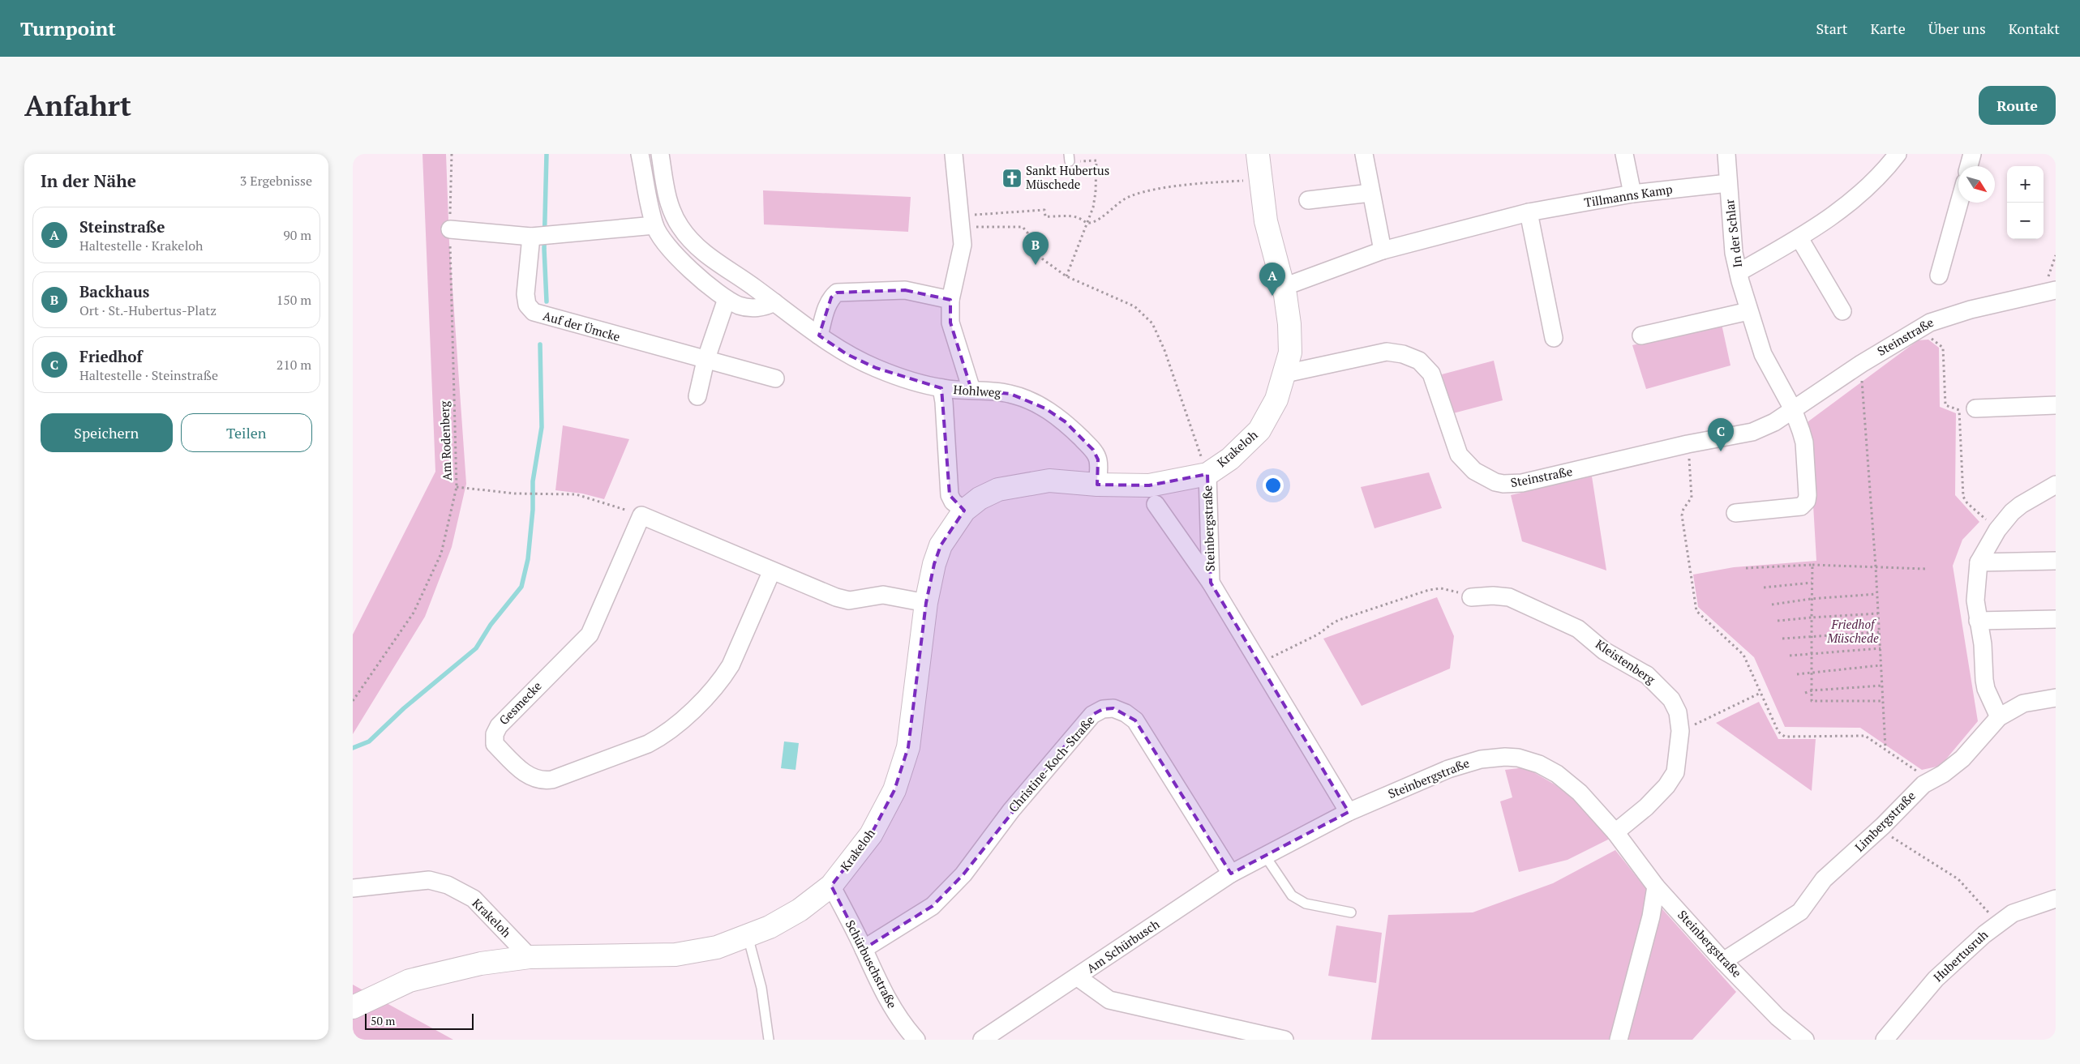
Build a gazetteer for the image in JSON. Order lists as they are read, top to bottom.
{
  "streets": {
    "street": [
      "Tillmanns Kamp",
      "In der Schlar",
      "Auf der Ümcke",
      "Steinstraße",
      "Hohlweg",
      "Krakeloh",
      "Steinbergstraße",
      "Kleistenberg",
      "Gesmecke",
      "Christine-Koch-Straße",
      "Limbergstraße",
      "Am Schürbusch",
      "Hubertusruh",
      "Schürbuschstraße"
    ],
    "path": ["Am Rodenberg"]
  },
  "crossings": [
    ["Tillmanns Kamp", "In der Schlar"],
    ["Tillmanns Kamp", "Krakeloh"],
    ["In der Schlar", "Steinstraße"],
    ["Steinstraße", "Krakeloh"],
    ["Hohlweg", "Krakeloh"],
    ["Krakeloh", "Steinbergstraße"],
    ["Krakeloh", "Schürbuschstraße"],
    ["Steinbergstraße", "Kleistenberg"],
    ["Steinbergstraße", "Limbergstraße"],
    ["Steinbergstraße", "Am Schürbusch"],
    ["Christine-Koch-Straße", "Am Schürbusch"],
    ["Christine-Koch-Straße", "Schürbuschstraße"]
  ],
  "parks": ["Friedhof Müschede"],
  "places": {
    "church": ["Sankt Hubertus Müschede"]
  },
  "scale_bar": "50 m",
  "north": "bottom right",
  "page": {
    "header": "Turnpoint",
    "nav": [
      "Start",
      "Karte",
      "Über uns",
      "Kontakt"
    ],
    "buttons": [
      "Route",
      ["Speichern", "Teilen"]
    ],
    "title": "Anfahrt",
    "heading": ["In der Nähe", "3 Ergebnisse"],
    "map_buttons": ["+", "−"],
    "list": [
      {
        "mark": "A",
        "name": "Steinstraße",
        "note": "Haltestelle · Krakeloh",
        "value": "90 m"
      },
      {
        "mark": "B",
        "name": "Backhaus",
        "note": "Ort · St.-Hubertus-Platz",
        "value": "150 m"
      },
      {
        "mark": "C",
        "name": "Friedhof",
        "note": "Haltestelle · Steinstraße",
        "value": "210 m"
      }
    ],
    "pins": ["B", "A", "C"],
    "scale": "50 m"
  }
}
